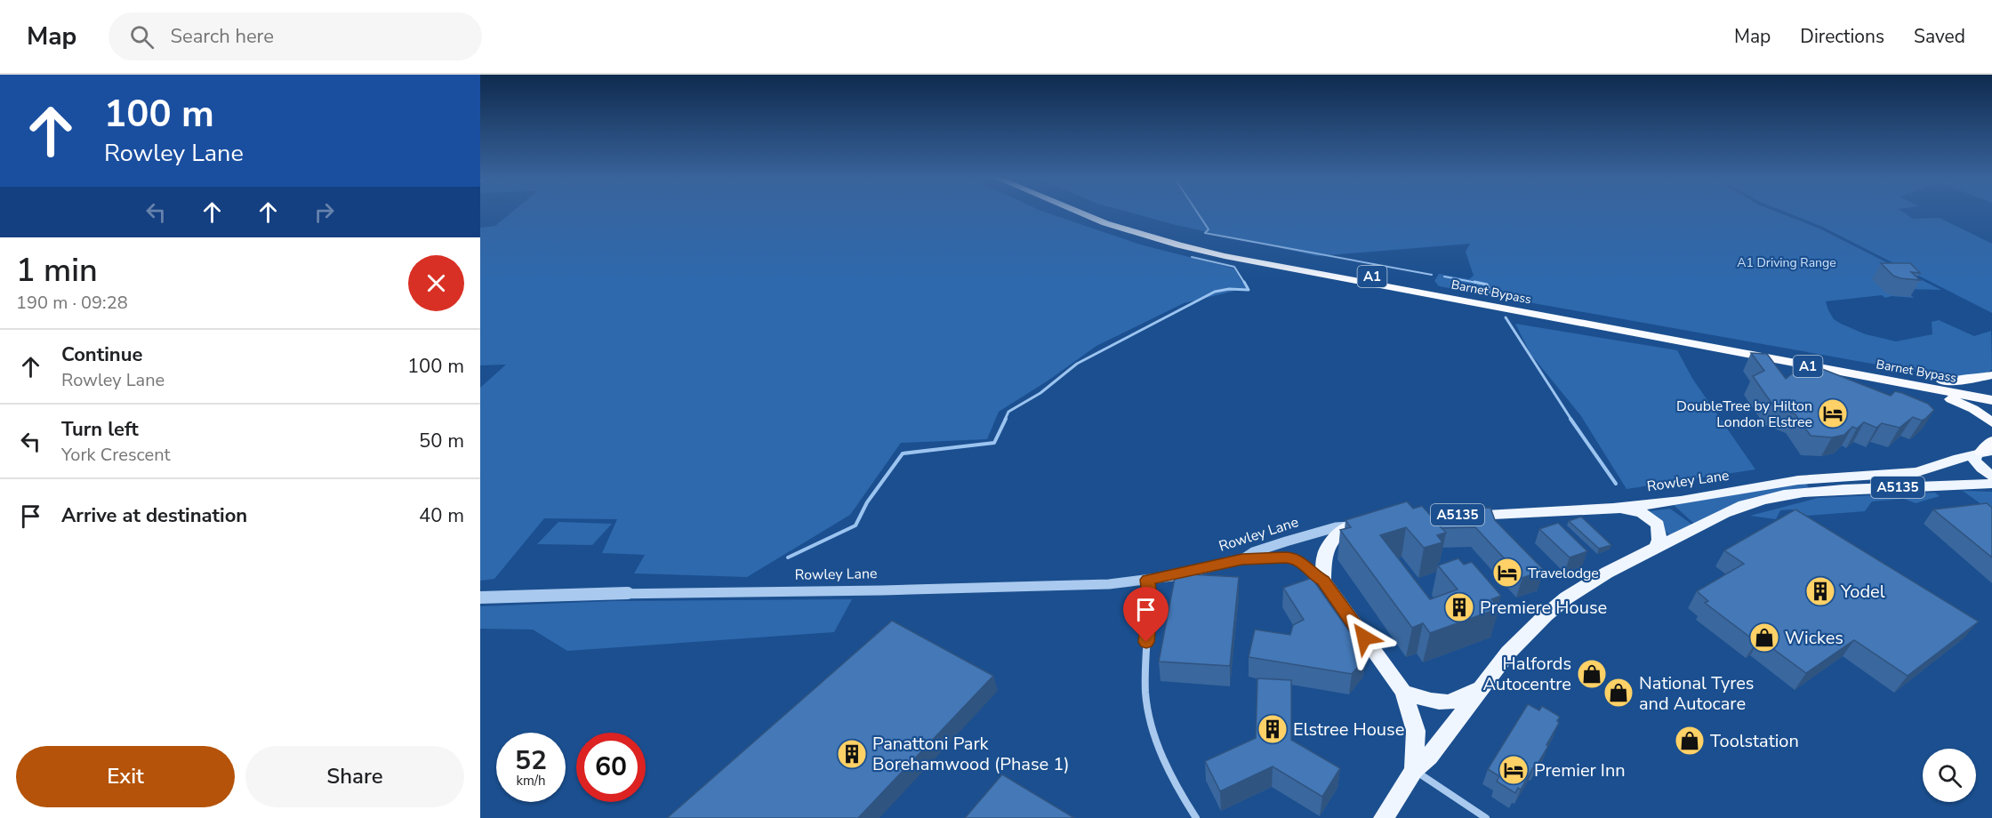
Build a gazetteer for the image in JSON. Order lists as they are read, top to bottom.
{
  "streets": {
    "highway": ["A1", "Barnet Bypass"],
    "main road": ["Rowley Lane", "A5135"]
  },
  "crossings": [
    ["Rowley Lane", "A5135"]
  ],
  "parks": ["A1 Driving Range"],
  "places": {
    "hotel": ["DoubleTree by Hilton London Elstree", "Travelodge", "Premier Inn"],
    "building": [
      "Yodel",
      "Premiere House",
      "Elstree House",
      "Panattoni Park Borehamwood (Phase 1)"
    ],
    "shop": [
      "Wickes",
      "Halfords Autocentre",
      "National Tyres and Autocare",
      "Toolstation"
    ]
  },
  "page": {
    "header": "Map",
    "search": "Search here",
    "nav": ["Map", "Directions", "Saved"],
    "turn": ["100 m", "Rowley Lane"],
    "heading": ["1 min", "190 m · 09:28"],
    "list": [
      {
        "name": "Continue",
        "note": "Rowley Lane",
        "value": "100 m"
      },
      {
        "name": "Turn left",
        "note": "York Crescent",
        "value": "50 m"
      },
      {
        "name": "Arrive at destination",
        "value": "40 m"
      }
    ],
    "speed": "52 km/h",
    "limit": "60",
    "buttons": ["Exit", "Share"]
  }
}
